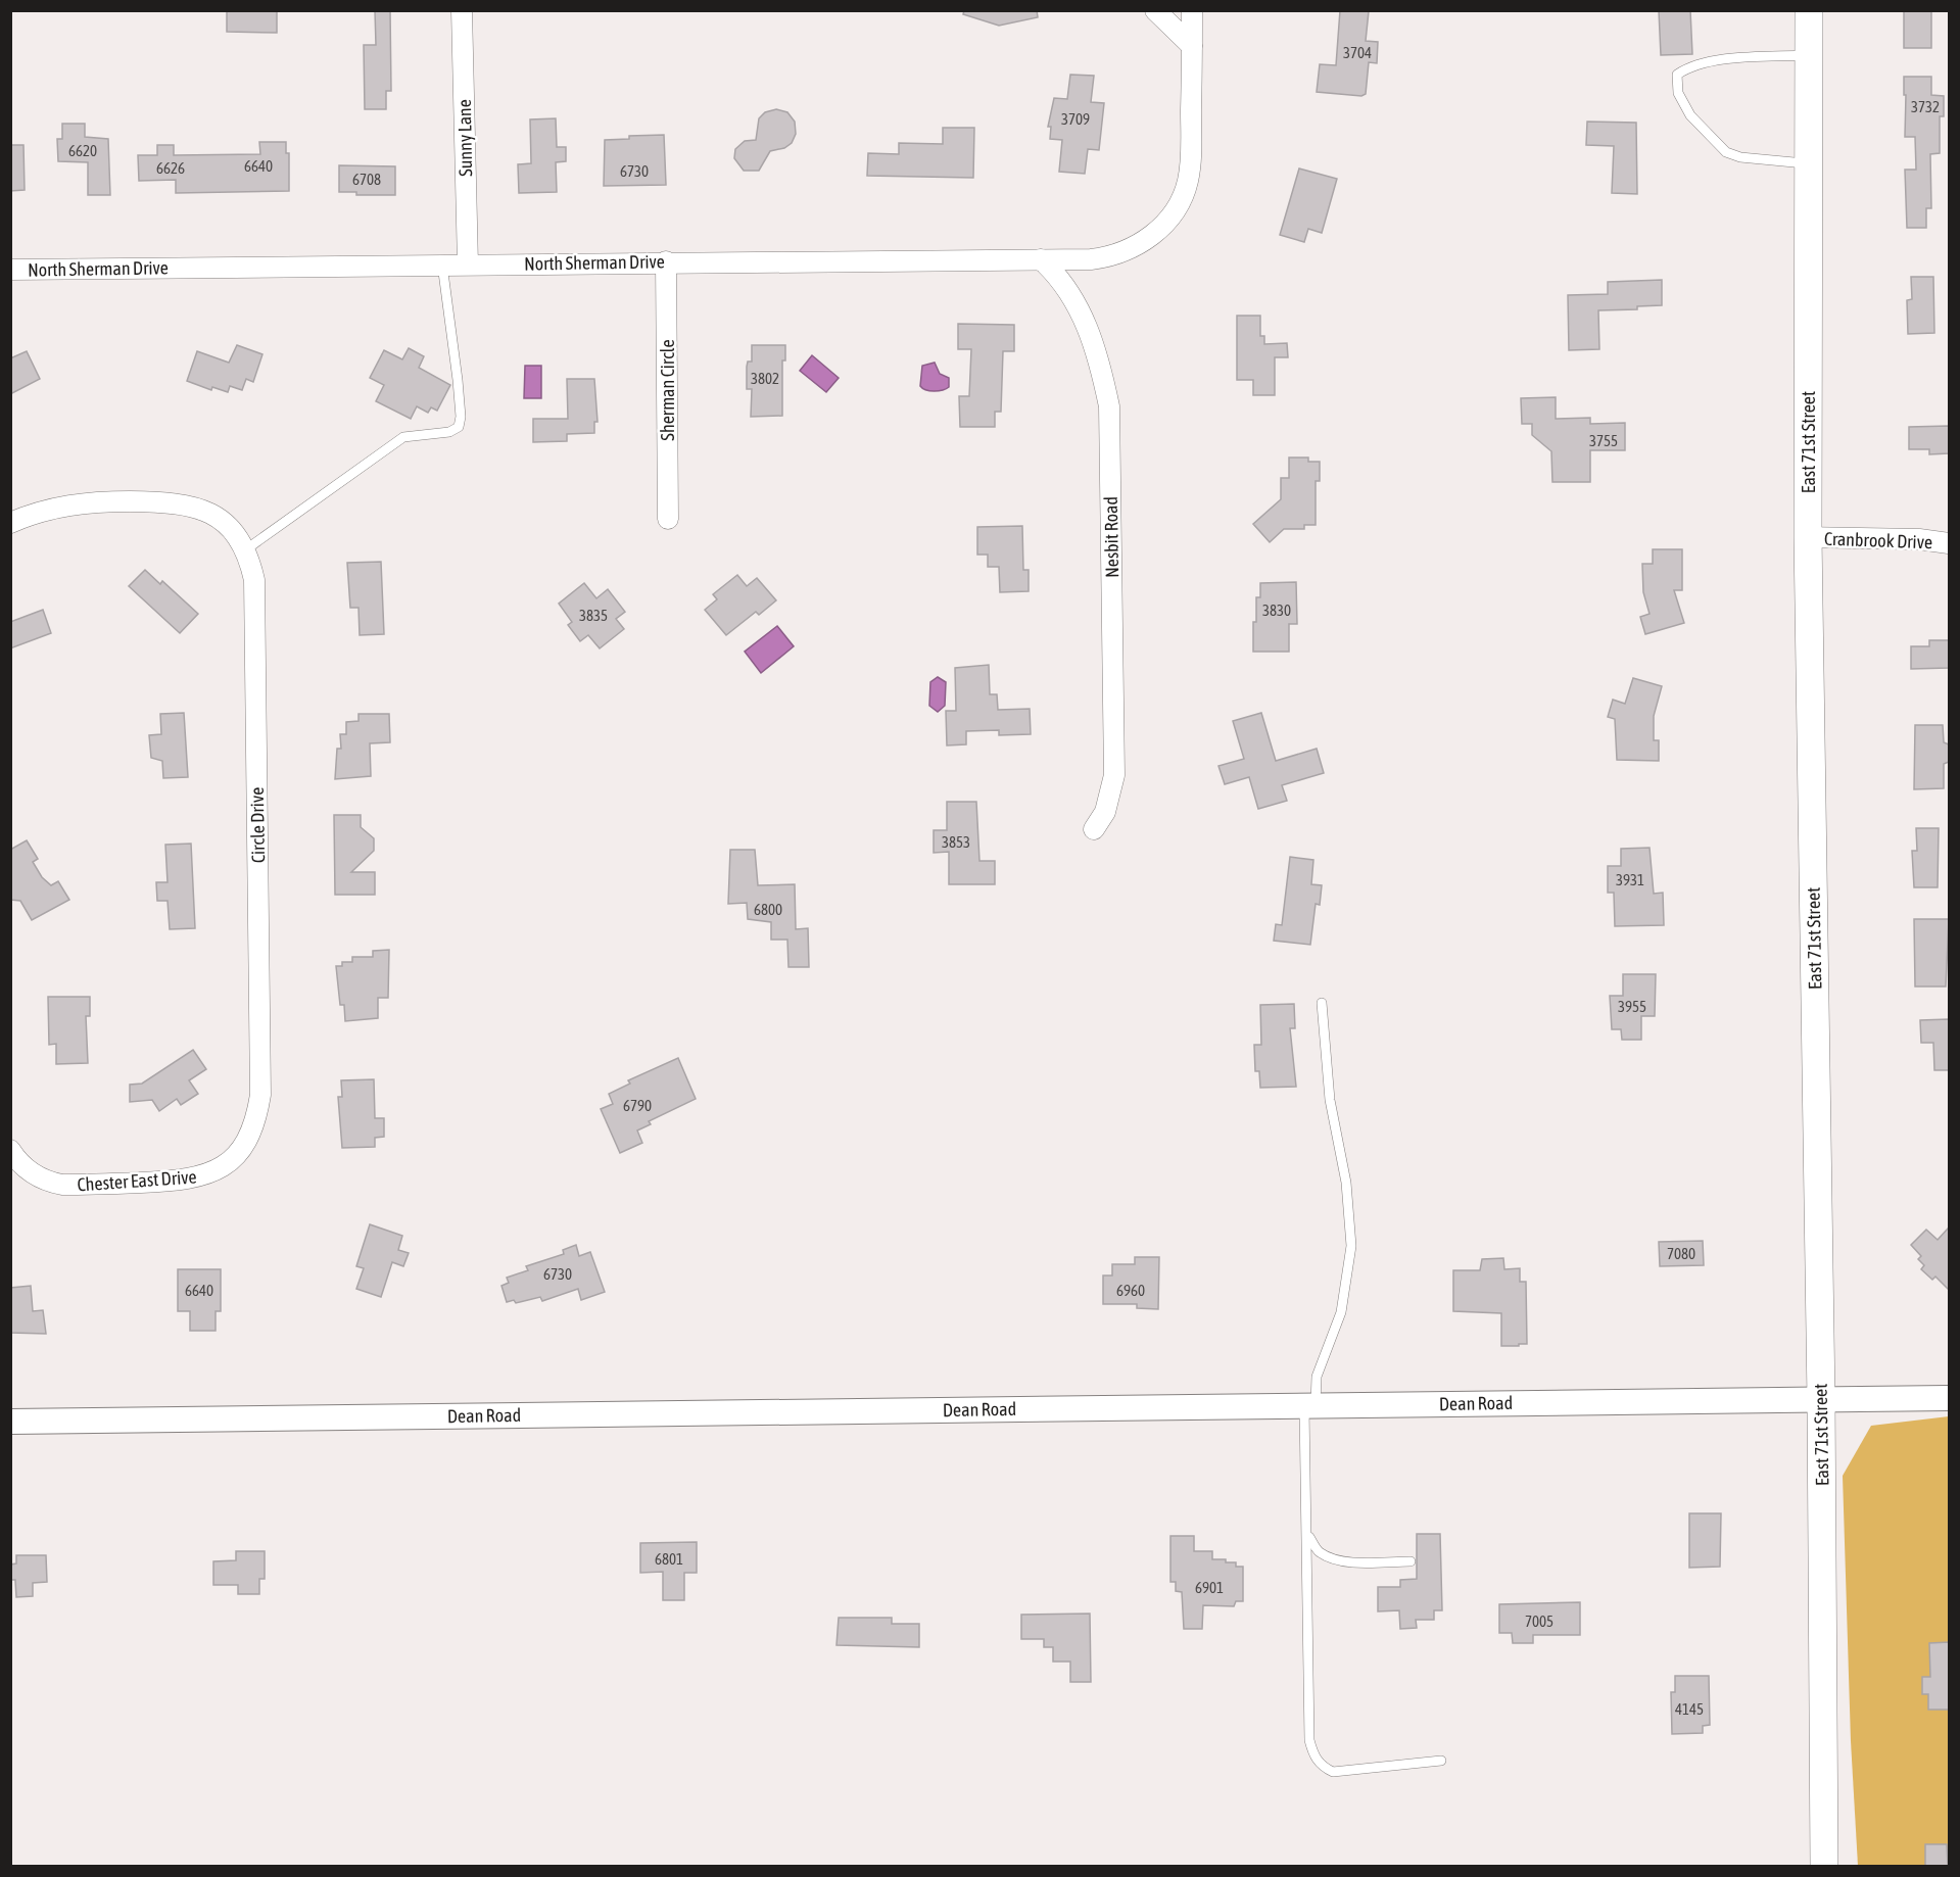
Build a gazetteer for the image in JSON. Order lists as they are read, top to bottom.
{
  "streets": {
    "main road": ["East 71st Street"],
    "street": [
      "Sunny Lane",
      "North Sherman Drive",
      "Sherman Circle",
      "Nesbit Road",
      "Cranbrook Drive",
      "Circle Drive",
      "Chester East Drive",
      "Dean Road"
    ]
  },
  "crossings": [
    ["Sunny Lane", "North Sherman Drive"],
    ["North Sherman Drive", "Sherman Circle"],
    ["North Sherman Drive", "Nesbit Road"],
    ["East 71st Street", "Cranbrook Drive"],
    ["East 71st Street", "Dean Road"],
    ["Circle Drive", "Chester East Drive"]
  ],
  "house_numbers": [
    "3704",
    "3732",
    "3709",
    "6620",
    "6640",
    "6626",
    "6730",
    "6708",
    "3802",
    "3755",
    "3830",
    "3835",
    "3853",
    "3931",
    "6800",
    "3955",
    "6790",
    "7080",
    "6730",
    "6640",
    "6960",
    "6801",
    "6901",
    "7005",
    "4145"
  ]
}
